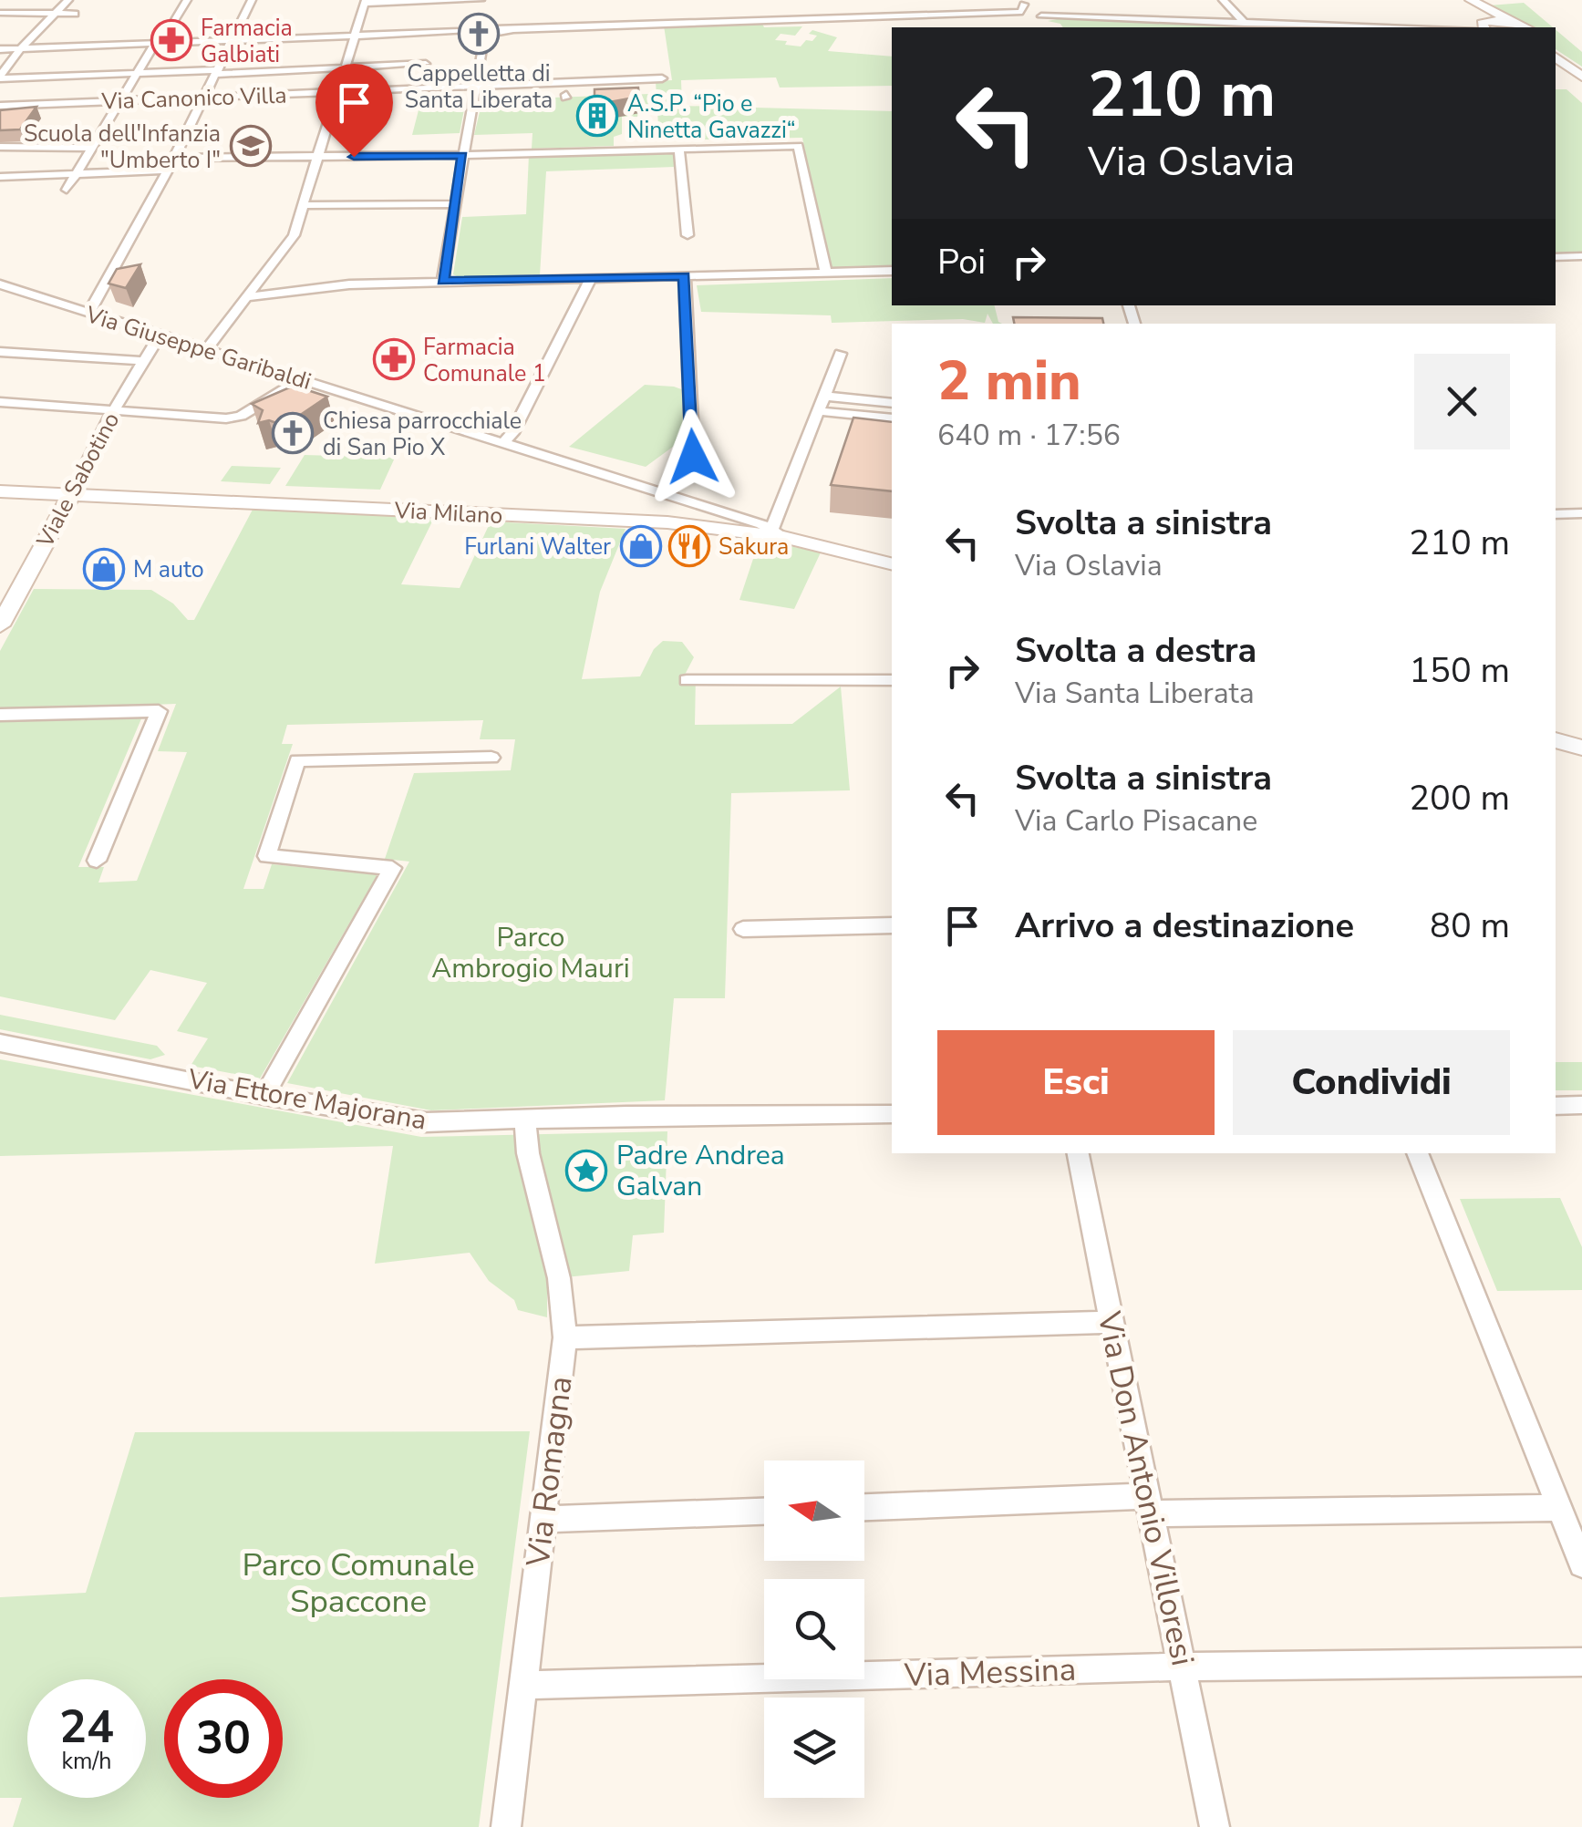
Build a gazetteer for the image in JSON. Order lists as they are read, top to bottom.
{
  "streets": {
    "main road": ["Viale Sabotino", "Via Milano"],
    "street": [
      "Via Canonico Villa",
      "Via Giuseppe Garibaldi",
      "Via Ettore Majorana",
      "Via Romagna",
      "Via Don Antonio Villoresi",
      "Via Messina"
    ]
  },
  "crossings": [
    ["Via Giuseppe Garibaldi", "Viale Sabotino"],
    ["Via Giuseppe Garibaldi", "Via Milano"],
    ["Viale Sabotino", "Via Milano"],
    ["Via Ettore Majorana", "Via Romagna"],
    ["Via Romagna", "Via Messina"],
    ["Via Don Antonio Villoresi", "Via Messina"]
  ],
  "parks": ["Parco Ambrogio Mauri", "Parco Comunale Spaccone"],
  "places": {
    "church": ["Cappelletta di Santa Liberata", "Chiesa parrocchiale di San Pio X"],
    "pharmacy": ["Farmacia Galbiati", "Farmacia Comunale 1"],
    "building": ["A.S.P. “Pio e Ninetta Gavazzi“"],
    "school or university": ["Scuola dell'Infanzia \"Umberto I\""],
    "shop": ["Furlani Walter", "M auto"],
    "restaurant": ["Sakura"],
    "place": ["Padre Andrea Galvan"]
  },
  "north": "left",
  "page": {
    "turn": ["210 m", "Via Oslavia"],
    "then": "Poi",
    "heading": ["2 min", "640 m · 17:56"],
    "list": [
      {
        "name": "Svolta a sinistra",
        "note": "Via Oslavia",
        "value": "210 m"
      },
      {
        "name": "Svolta a destra",
        "note": "Via Santa Liberata",
        "value": "150 m"
      },
      {
        "name": "Svolta a sinistra",
        "note": "Via Carlo Pisacane",
        "value": "200 m"
      },
      {
        "name": "Arrivo a destinazione",
        "value": "80 m"
      }
    ],
    "buttons": ["Esci", "Condividi"],
    "speed": "24 km/h",
    "limit": "30"
  }
}
